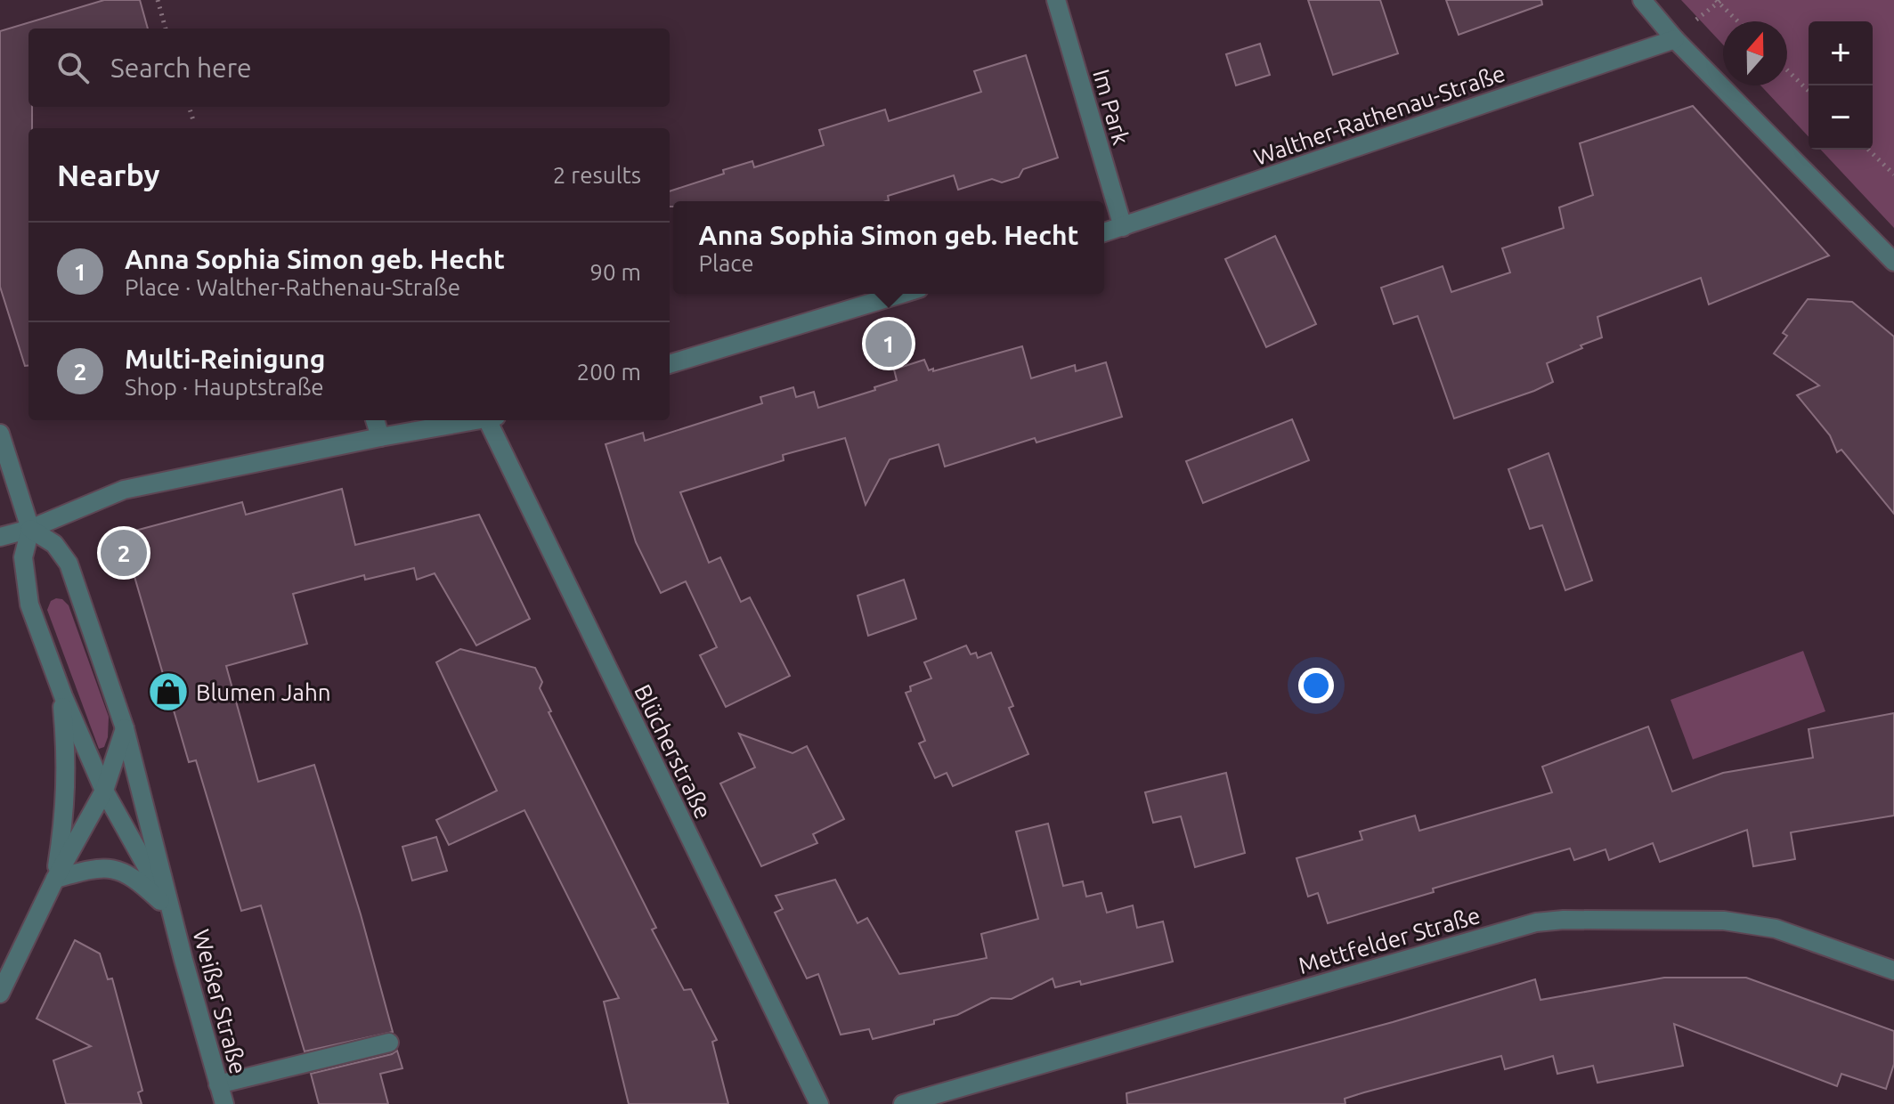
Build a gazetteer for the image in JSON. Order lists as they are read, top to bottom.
{
  "streets": {
    "street": [
      "Im Park",
      "Walther-Rathenau-Straße",
      "Blücherstraße",
      "Mettfelder Straße",
      "Weißer Straße"
    ]
  },
  "crossings": [
    ["Im Park", "Walther-Rathenau-Straße"]
  ],
  "places": {
    "shop": ["Blumen Jahn"]
  },
  "north": "top",
  "page": {
    "map_buttons": ["+", "−"],
    "search": "Search here",
    "heading": ["Nearby", "2 results"],
    "popup": ["Anna Sophia Simon geb. Hecht", "Place"],
    "list": [
      {
        "mark": "1",
        "name": "Anna Sophia Simon geb. Hecht",
        "note": "Place · Walther-Rathenau-Straße",
        "value": "90 m"
      },
      {
        "mark": "2",
        "name": "Multi-Reinigung",
        "note": "Shop · Hauptstraße",
        "value": "200 m"
      }
    ],
    "pins": ["1", "2"]
  }
}
